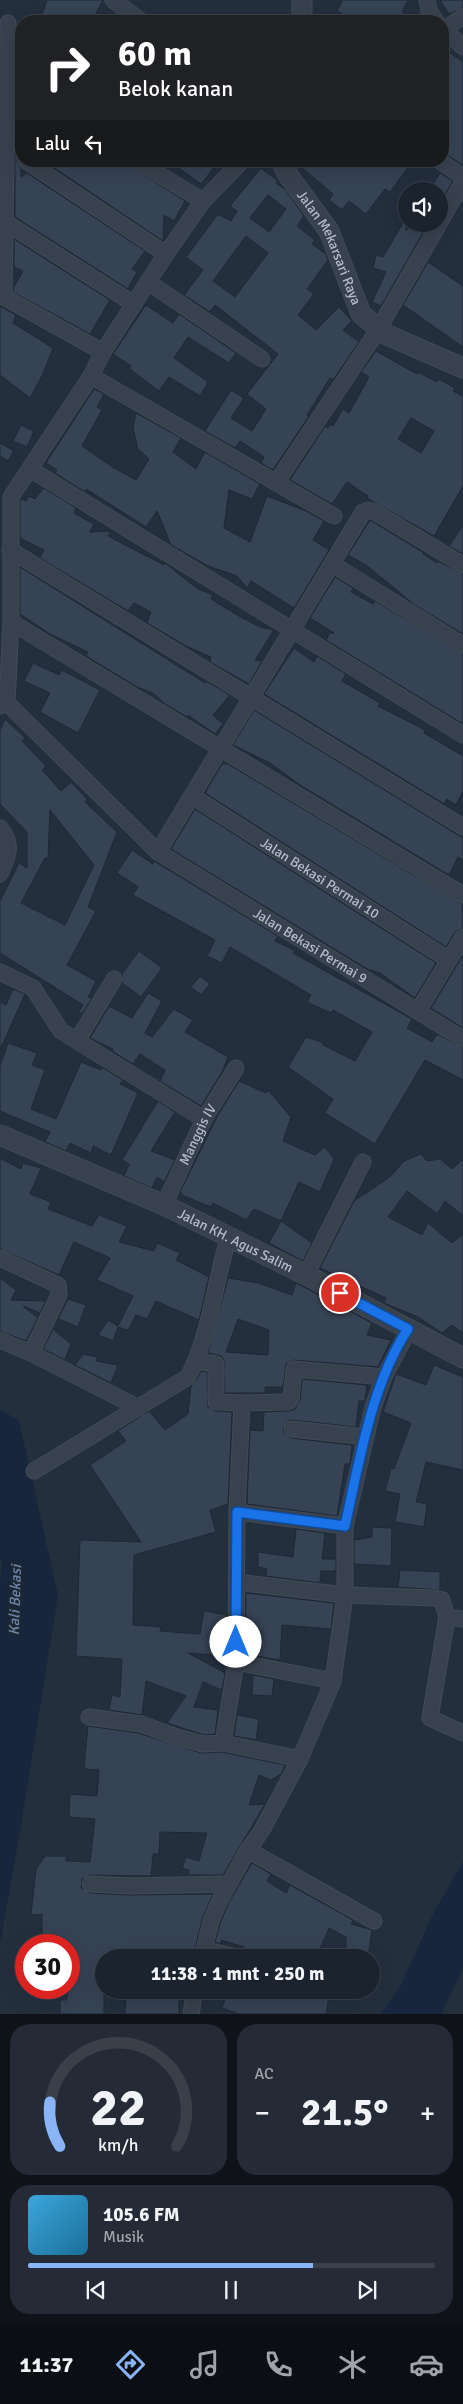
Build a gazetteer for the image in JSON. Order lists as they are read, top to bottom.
{
  "streets": {
    "street": [
      "Jalan Mekarsari Raya",
      "Jalan Bekasi Permai 10",
      "Jalan Bekasi Permai 9",
      "Manggis IV",
      "Jalan KH. Agus Salim"
    ]
  },
  "crossings": [
    ["Manggis IV", "Jalan KH. Agus Salim"]
  ],
  "water": ["Kali Bekasi"],
  "page": {
    "turn": ["60 m", "Belok kanan"],
    "then": "Lalu",
    "limit": "30",
    "trip": "11:38 · 1 mnt · 250 m",
    "tile": "AC",
    "heat": ["−", "21.5°", "+"],
    "song": ["105.6 FM", "Musik"],
    "tabs": "11:37",
    "gauge": ["22", "km/h"]
  }
}
